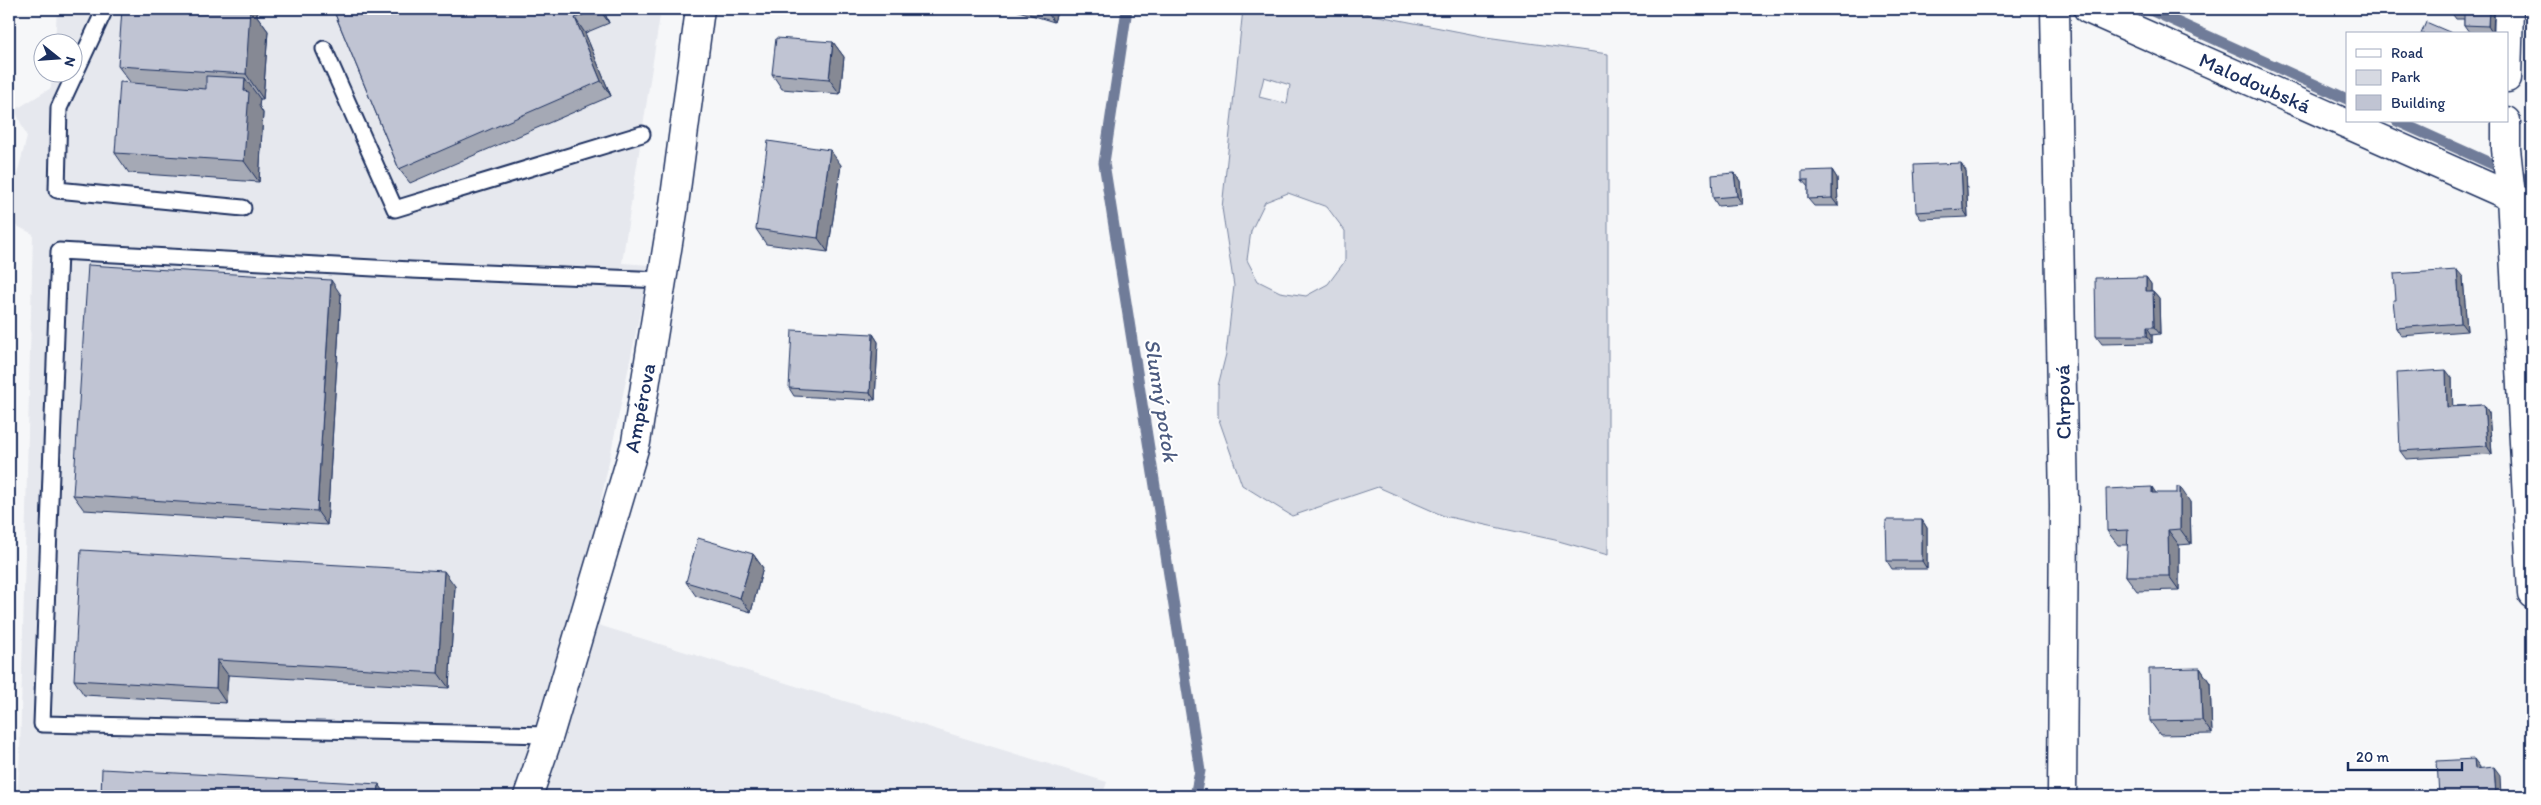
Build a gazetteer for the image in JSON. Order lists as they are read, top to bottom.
{
  "streets": {
    "street": ["Malodoubská", "Chrpová", "Ampérova"]
  },
  "water": ["Slunný potok"],
  "legend": ["Road", "Park", "Building"],
  "scale_bar": "20 m",
  "north": "right"
}
